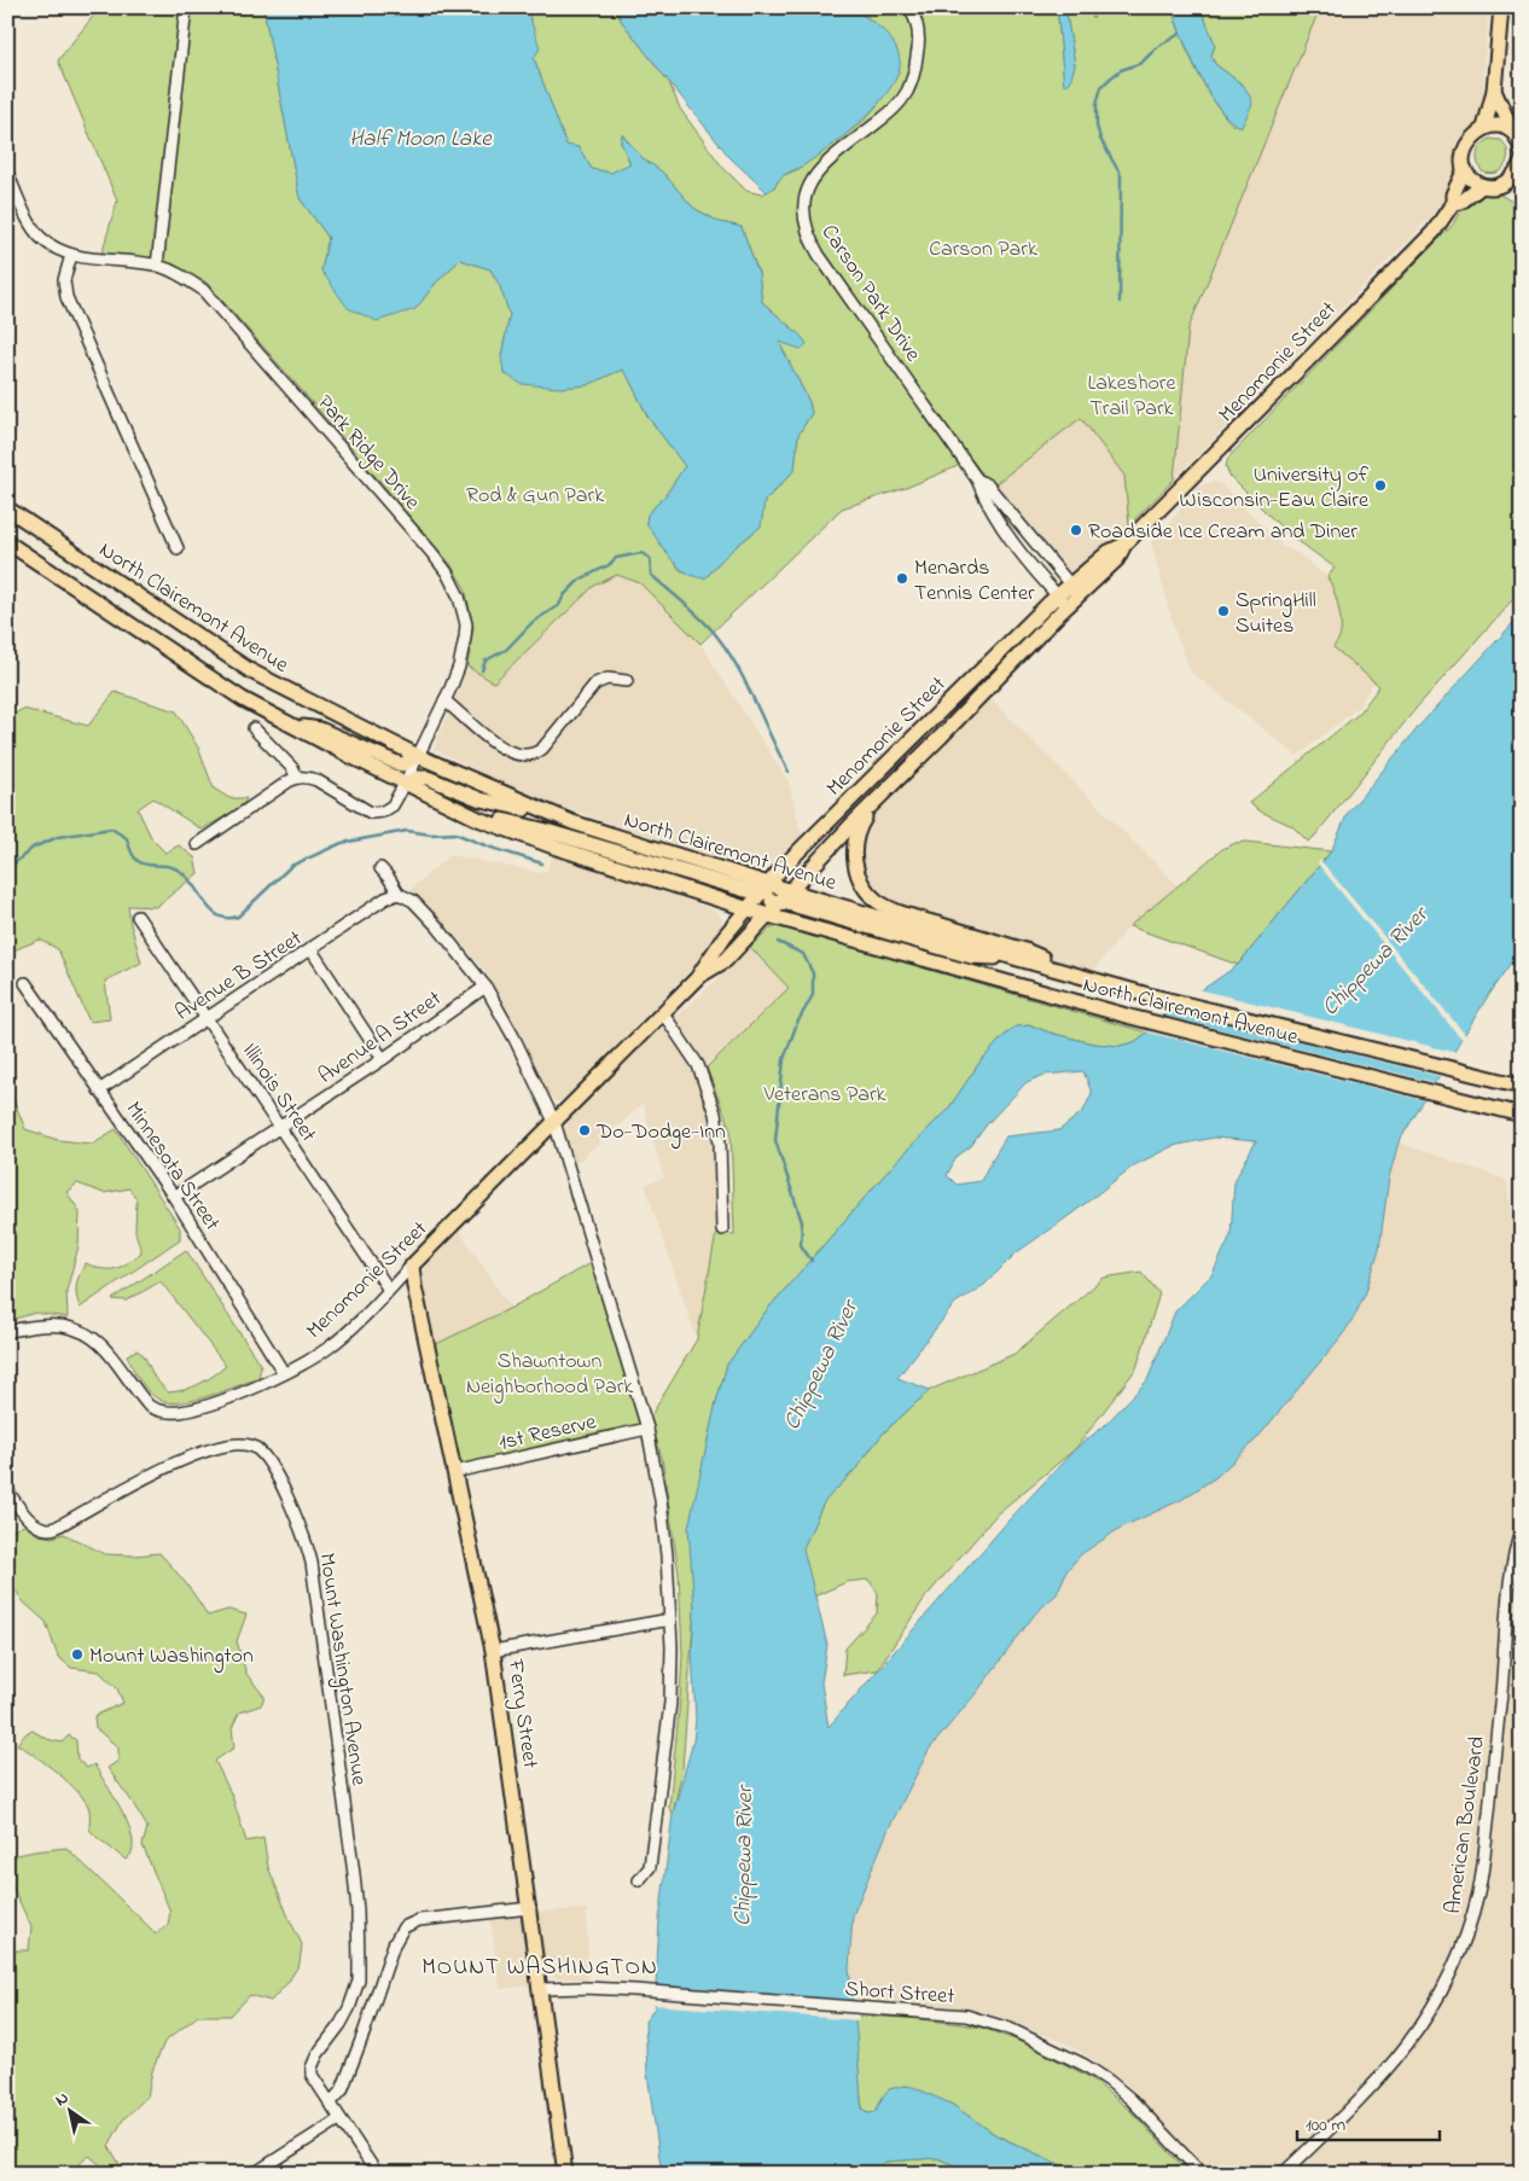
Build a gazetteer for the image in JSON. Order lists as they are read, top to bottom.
{
  "streets": {
    "main road": ["Menomonie Street", "North Clairemont Avenue", "Ferry Street"],
    "street": [
      "Carson Park Drive",
      "Park Ridge Drive",
      "Avenue B Street",
      "Avenue A Street",
      "Illinois Street",
      "Minnesota Street",
      "1st Reserve",
      "Mount Washington Avenue",
      "American Boulevard",
      "Short Street"
    ]
  },
  "crossings": [
    ["Carson Park Drive", "Menomonie Street"],
    ["Menomonie Street", "North Clairemont Avenue"],
    ["Menomonie Street", "Illinois Street"],
    ["Menomonie Street", "Minnesota Street"],
    ["Menomonie Street", "Ferry Street"],
    ["Park Ridge Drive", "North Clairemont Avenue"],
    ["Avenue B Street", "Illinois Street"],
    ["Avenue B Street", "Minnesota Street"],
    ["Avenue A Street", "Illinois Street"],
    ["Avenue A Street", "Minnesota Street"],
    ["1st Reserve", "Ferry Street"],
    ["Ferry Street", "Short Street"]
  ],
  "districts": ["MOUNT WASHINGTON"],
  "water": ["Half Moon Lake", "Chippewa River"],
  "parks": [
    "Carson Park",
    "Lakeshore Trail Park",
    "Rod & Gun Park",
    "Veterans Park",
    "Shawntown Neighborhood Park"
  ],
  "places": [
    "University of Wisconsin-Eau Claire",
    "Roadside Ice Cream and Diner",
    "Menards Tennis Center",
    "SpringHill Suites",
    "Do-Dodge-Inn",
    "Mount Washington"
  ],
  "scale_bar": "100 m",
  "north": "top left"
}
